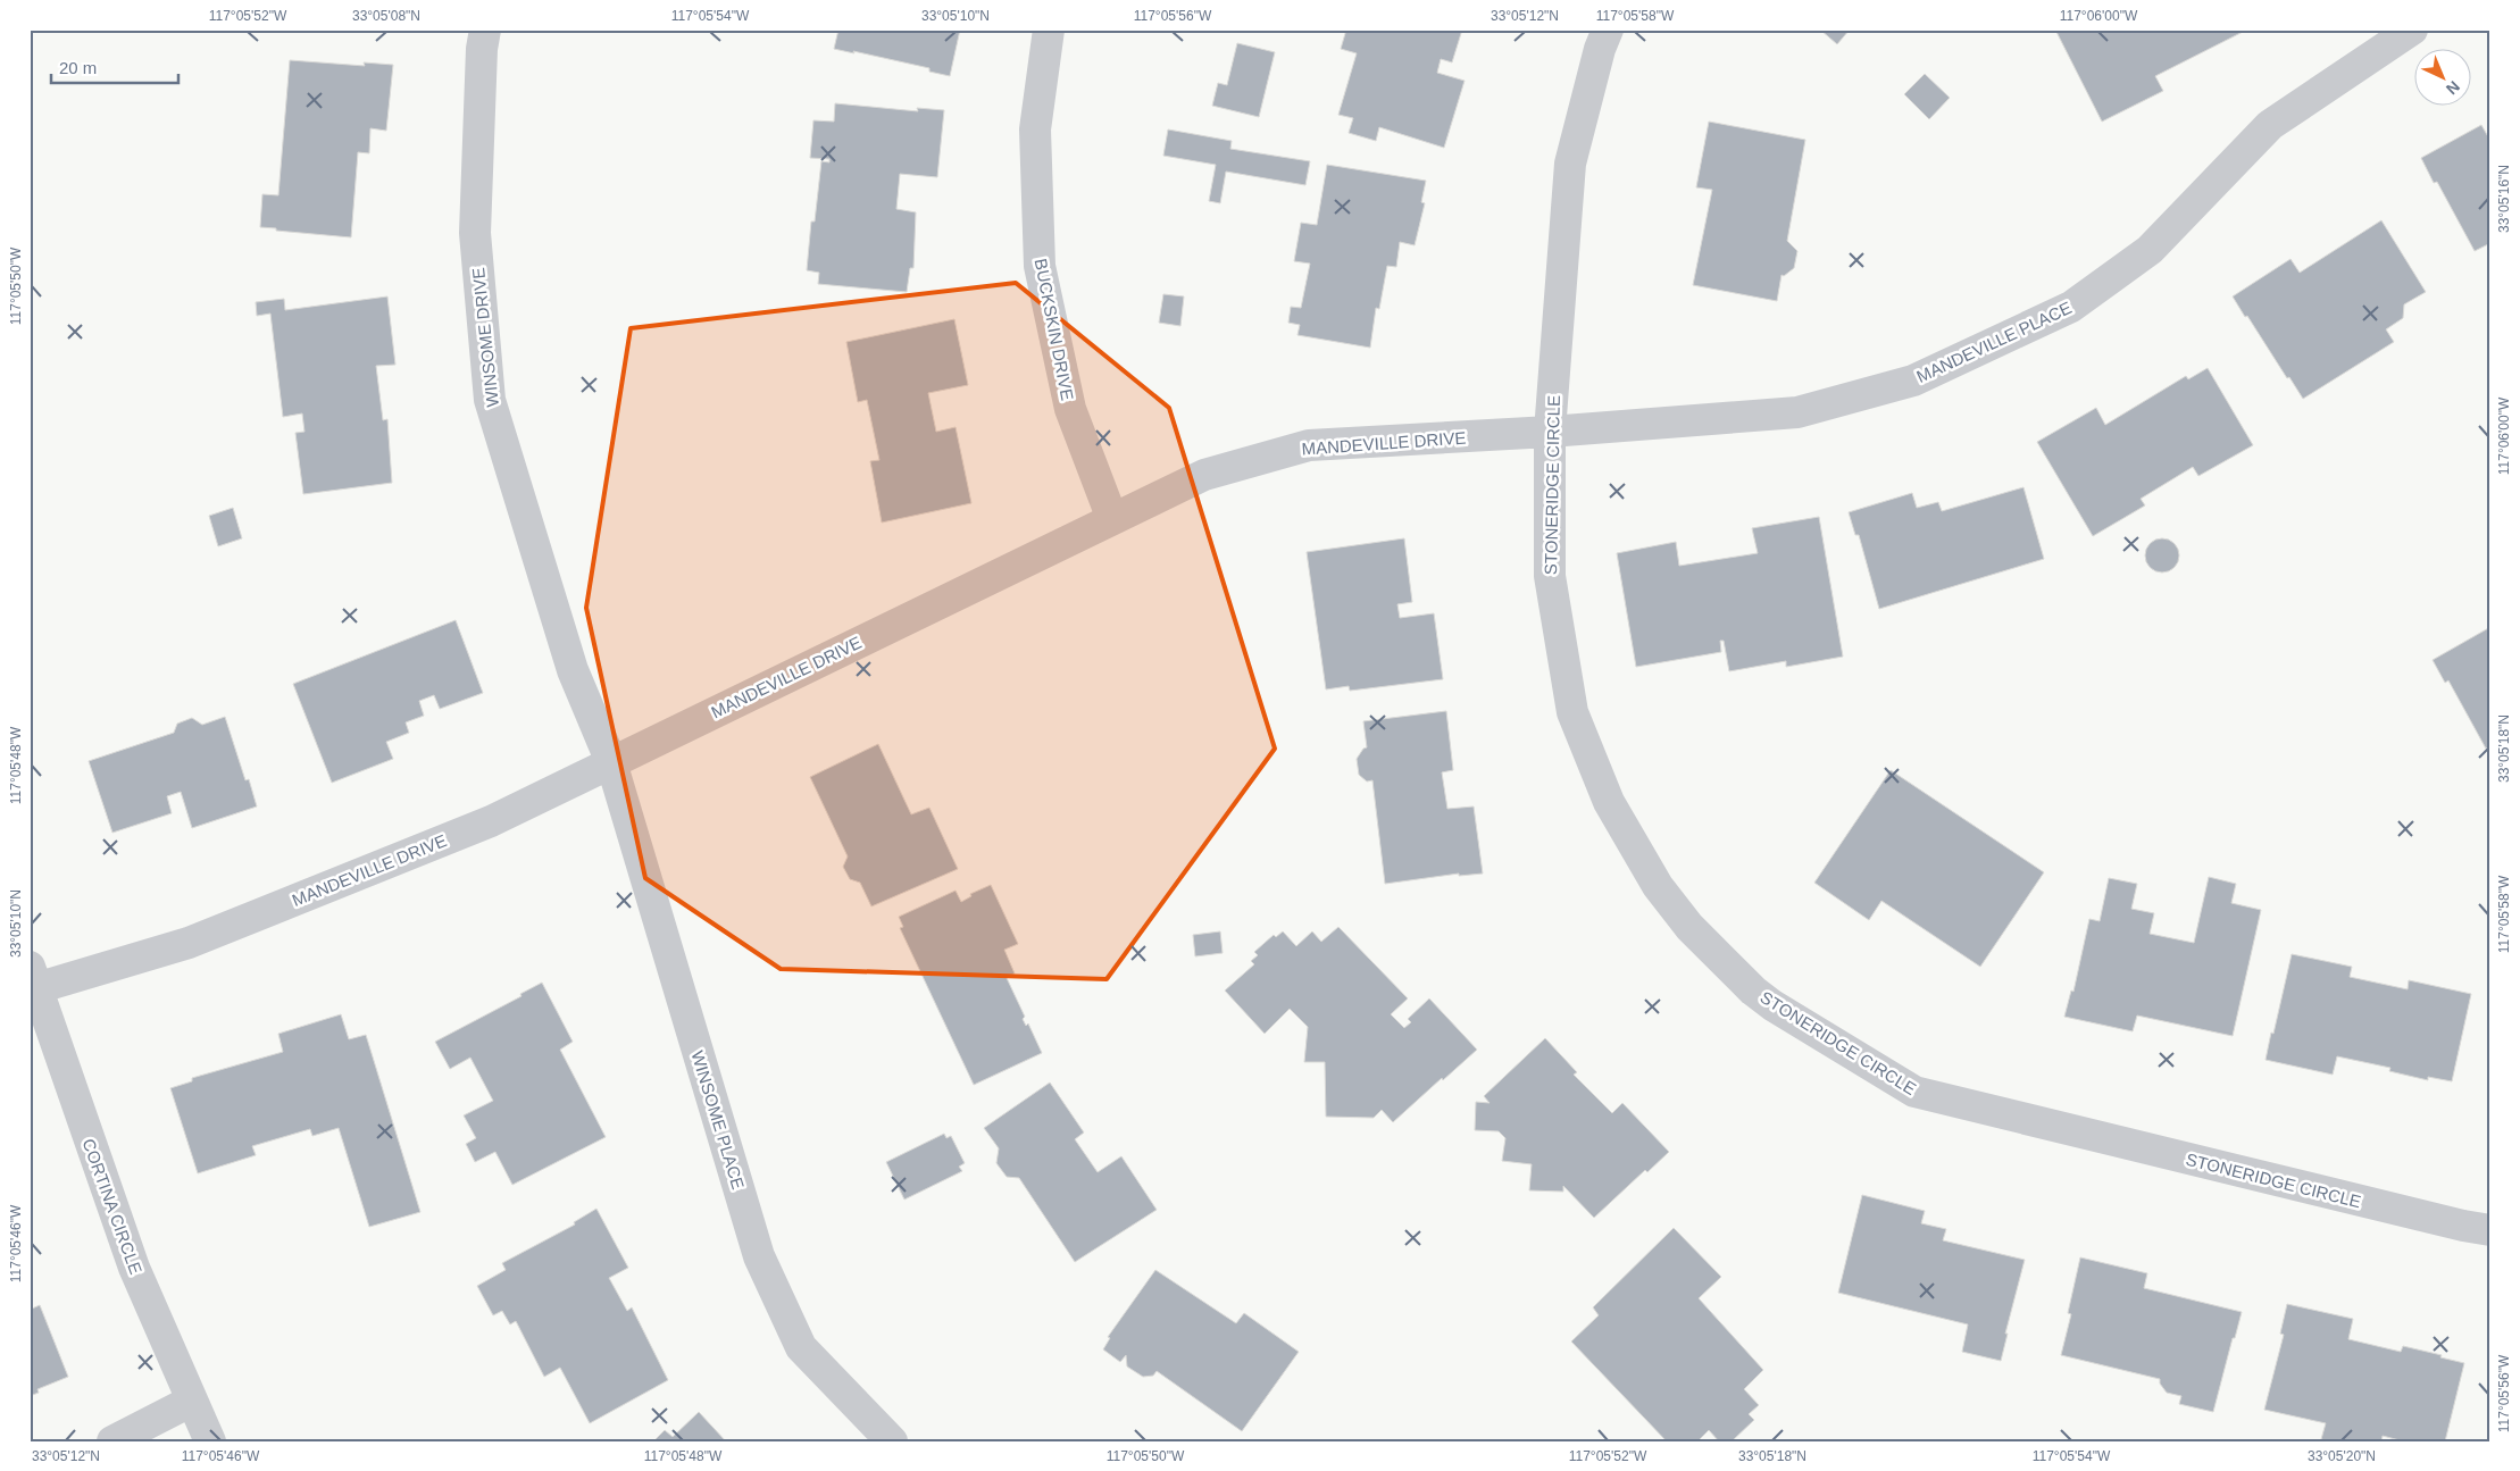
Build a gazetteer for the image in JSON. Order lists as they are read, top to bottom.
{
  "streets": {
    "street": [
      "BUCKSKIN DRIVE",
      "WINSOME DRIVE",
      "MANDEVILLE PLACE",
      "MANDEVILLE DRIVE",
      "STONERIDGE CIRCLE",
      "WINSOME PLACE",
      "CORTINA CIRCLE"
    ]
  },
  "crossings": [
    ["BUCKSKIN DRIVE", "MANDEVILLE DRIVE"],
    ["WINSOME DRIVE", "MANDEVILLE DRIVE"],
    ["WINSOME DRIVE", "WINSOME PLACE"],
    ["MANDEVILLE PLACE", "MANDEVILLE DRIVE"],
    ["MANDEVILLE PLACE", "STONERIDGE CIRCLE"],
    ["MANDEVILLE DRIVE", "STONERIDGE CIRCLE"],
    ["MANDEVILLE DRIVE", "WINSOME PLACE"],
    ["MANDEVILLE DRIVE", "CORTINA CIRCLE"]
  ],
  "scale_bar": "20 m",
  "north": "bottom right",
  "coordinates": [
    "117°05'52\"W",
    "33°05'08\"N",
    "117°05'54\"W",
    "33°05'10\"N",
    "117°05'56\"W",
    "33°05'12\"N",
    "117°05'58\"W",
    "117°06'00\"W",
    "33°05'16\"N",
    "117°05'50\"W",
    "33°05'18\"N",
    "117°05'48\"W",
    "117°05'46\"W",
    "33°05'20\"N"
  ]
}
